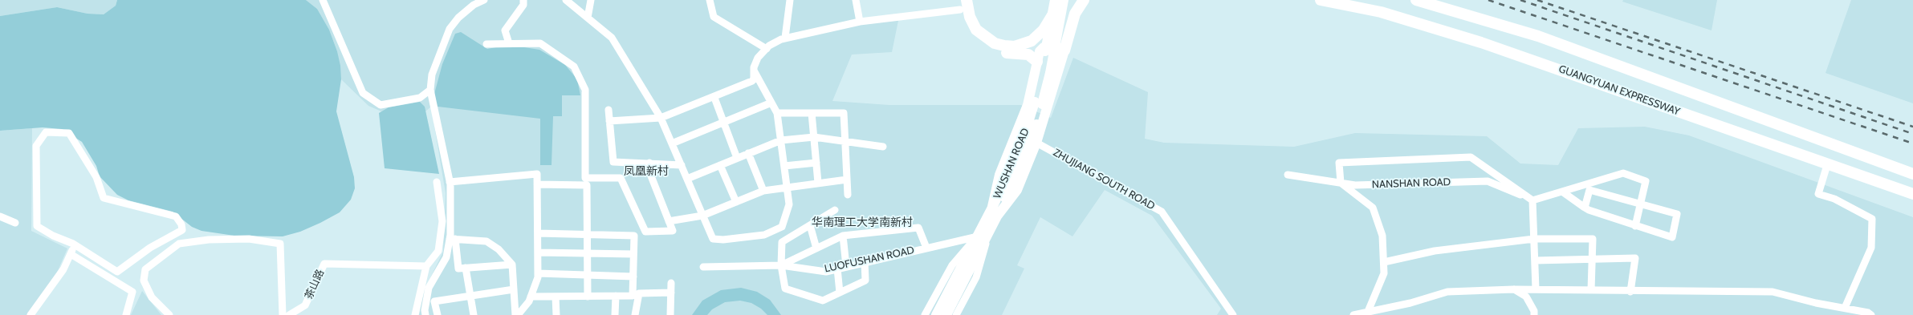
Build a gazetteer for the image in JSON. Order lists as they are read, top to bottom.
{
  "streets": {
    "highway": ["GUANGYUAN EXPRESSWAY"],
    "main road": ["WUSHAN ROAD"],
    "street": [
      "ZHUJIANG SOUTH ROAD",
      "NANSHAN ROAD",
      "LUOFUSHAN ROAD",
      "茶山路"
    ]
  },
  "crossings": [
    ["WUSHAN ROAD", "LUOFUSHAN ROAD"]
  ],
  "districts": ["凤凰新村", "华南理工大学南新村"]
}
